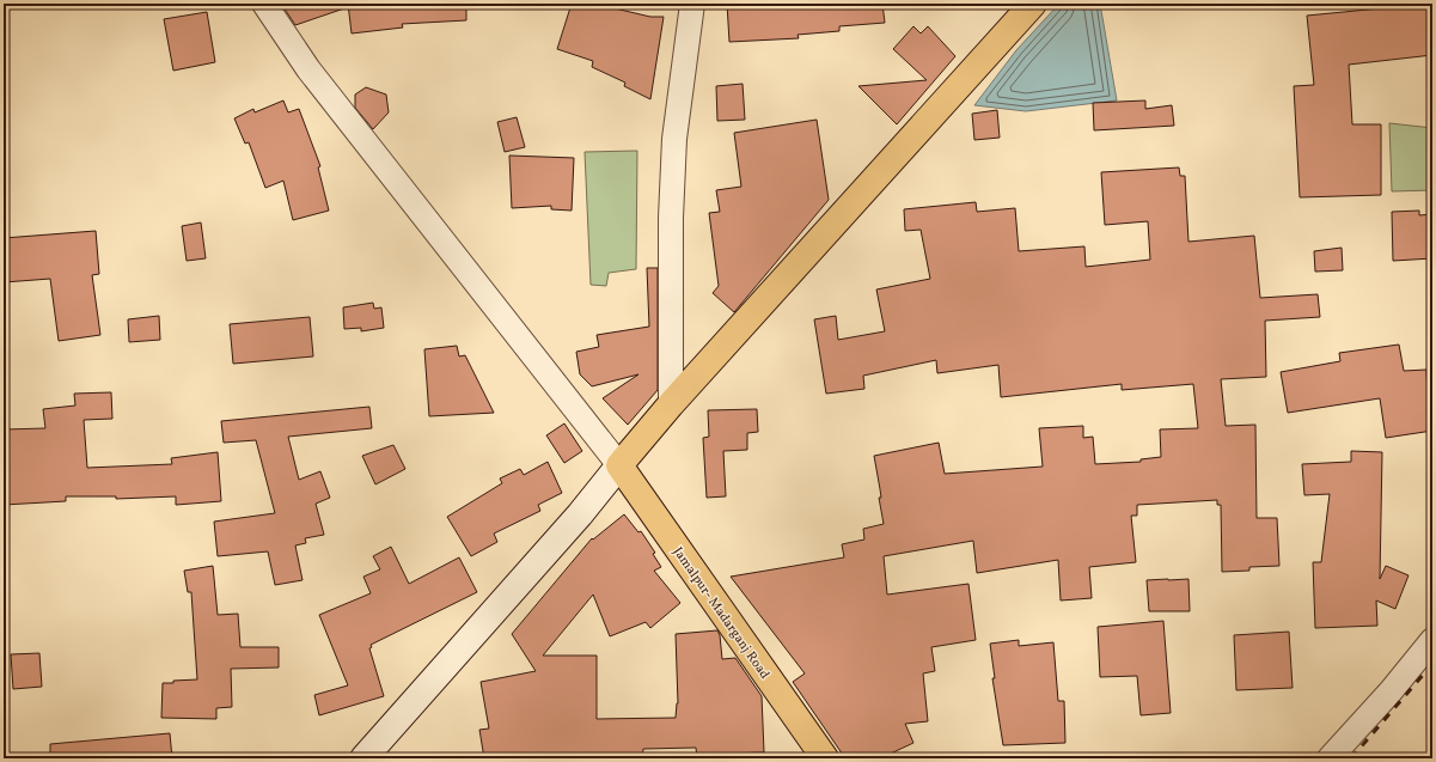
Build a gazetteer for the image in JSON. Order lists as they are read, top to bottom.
{
  "streets": {
    "main road": ["Jamalpur- Madarganj Road"]
  }
}
